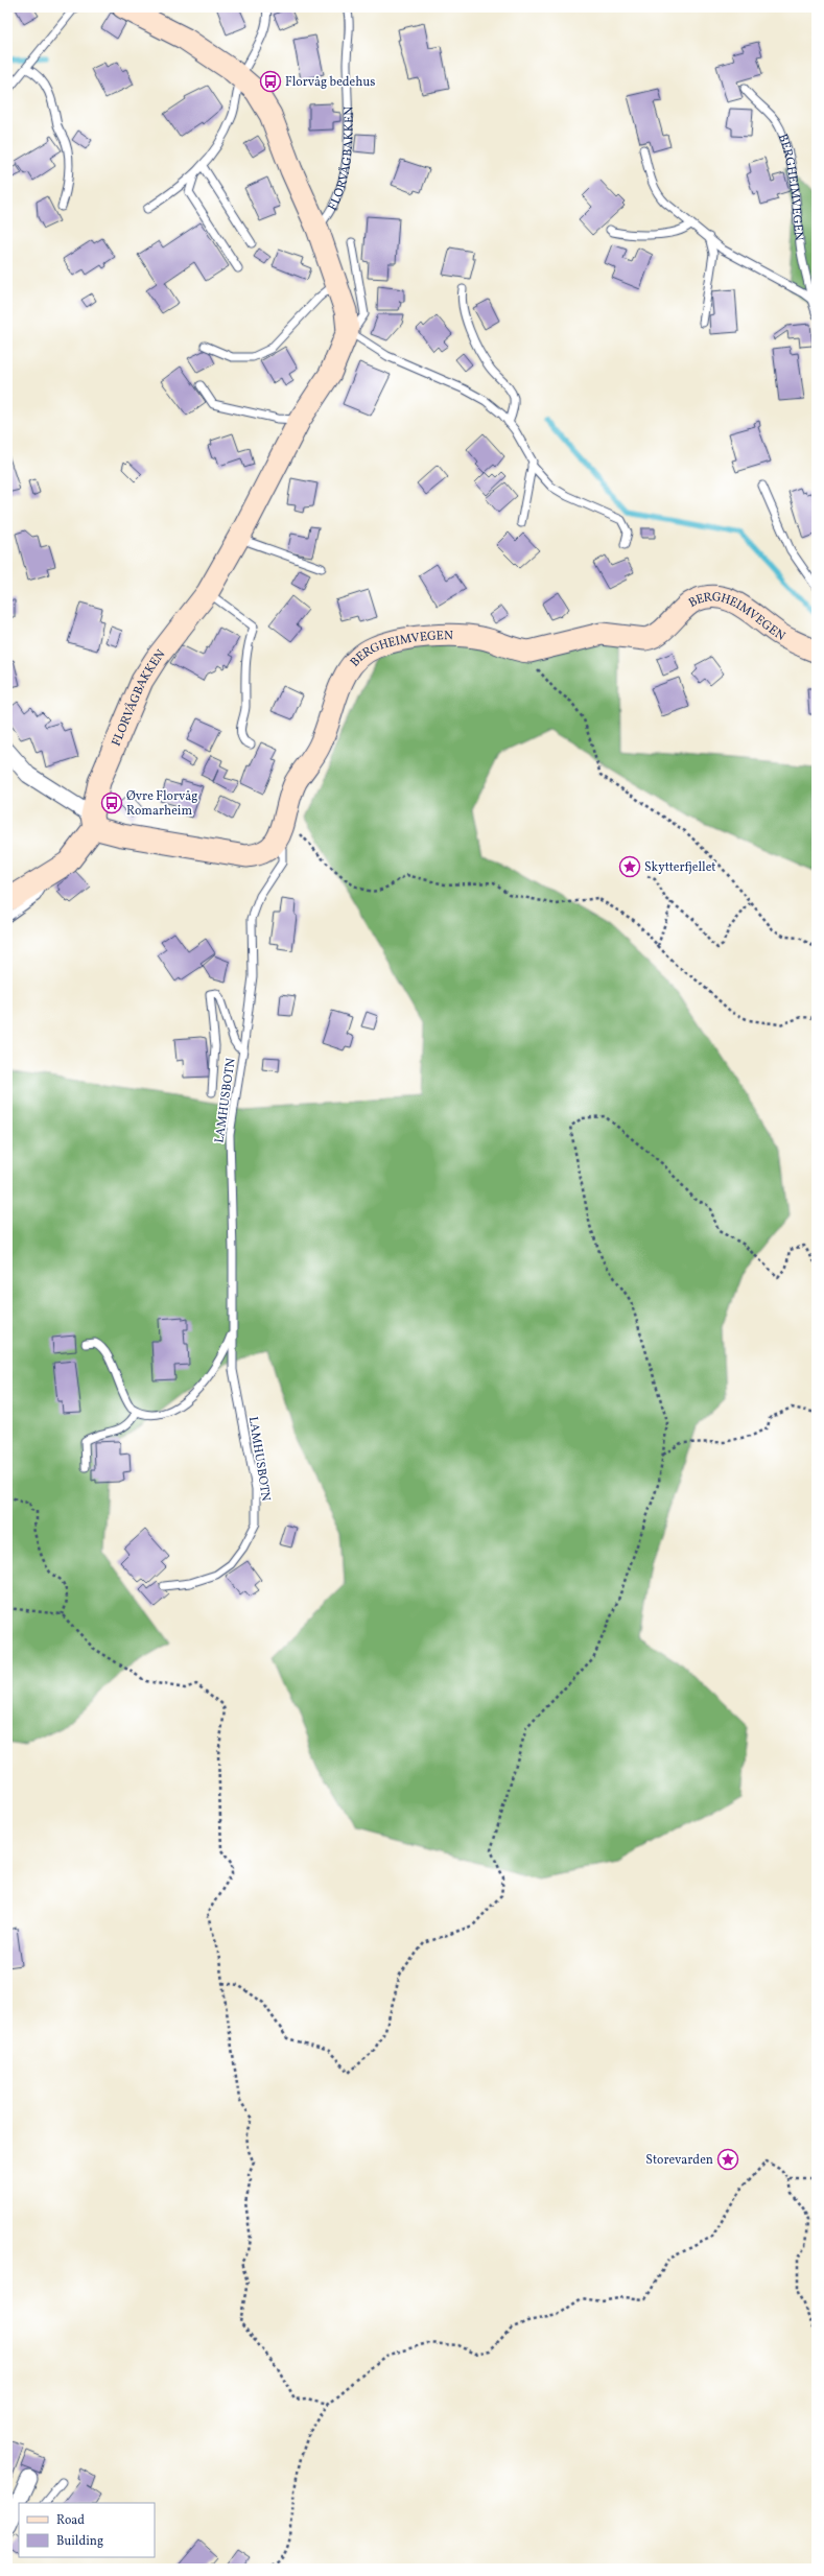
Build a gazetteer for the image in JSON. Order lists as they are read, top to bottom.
{
  "streets": {
    "street": ["FLORVÅGBAKKEN", "BERGHEIMVEGEN"],
    "lane": ["LAMHUSBOTN"]
  },
  "crossings": [
    ["BERGHEIMVEGEN", "LAMHUSBOTN"]
  ],
  "places": {
    "bus stop": ["Florvåg bedehus", "Øvre Florvåg Romarheim"],
    "place": ["Skytterfjellet", "Storevarden"]
  },
  "legend": ["Road", "Building"]
}
